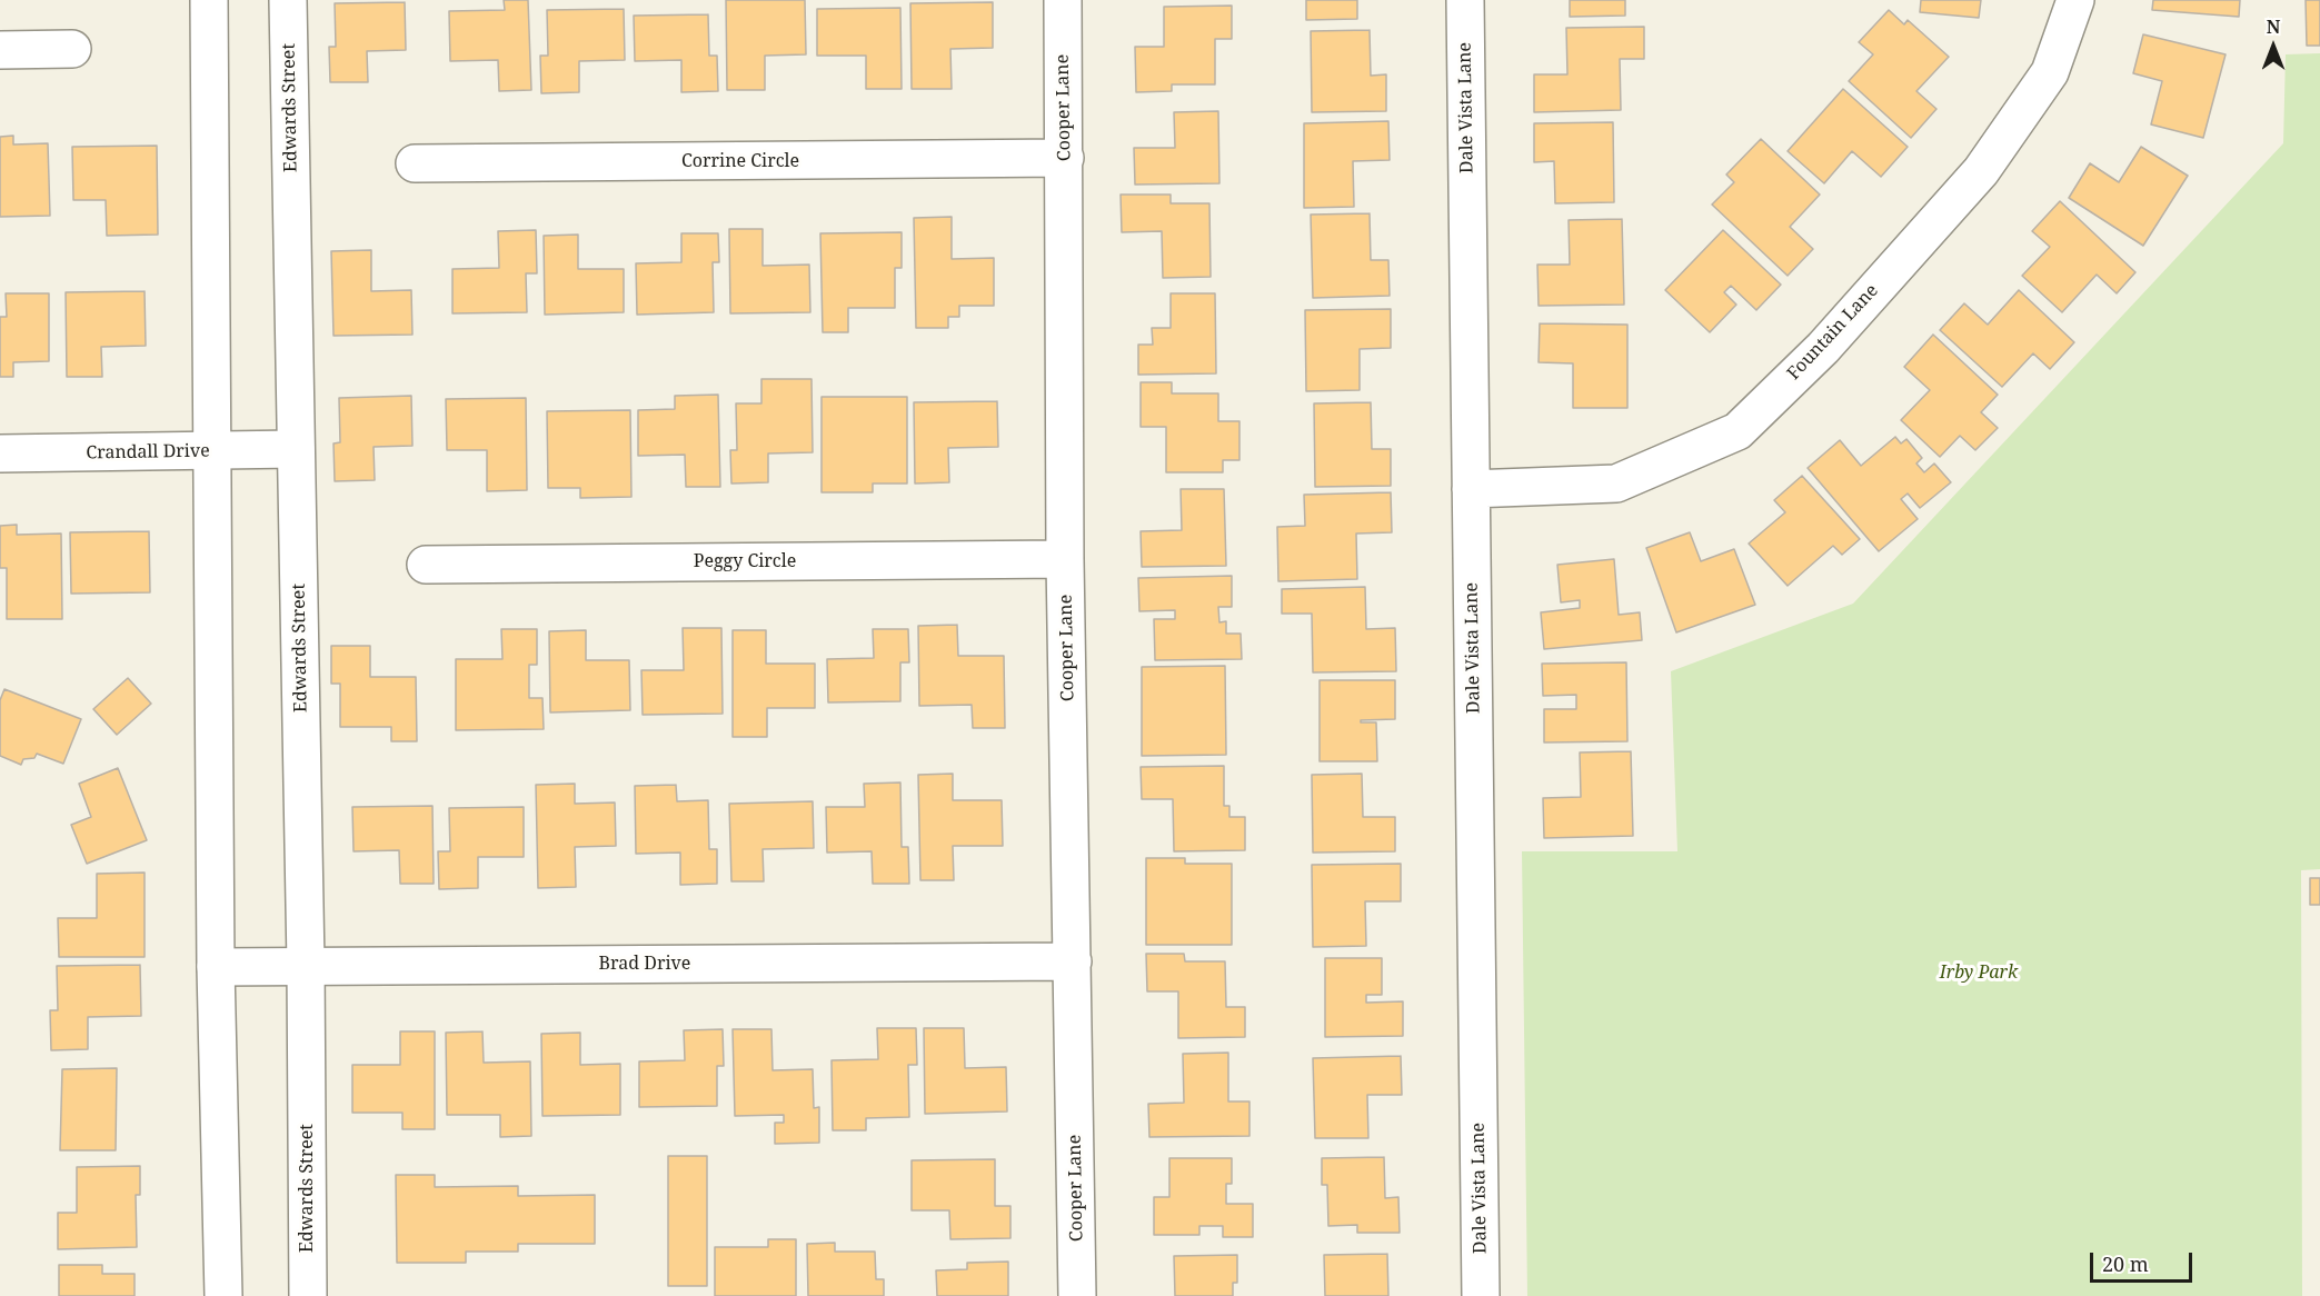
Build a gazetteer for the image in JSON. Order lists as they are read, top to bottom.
{
  "streets": {
    "street": [
      "Edwards Street",
      "Cooper Lane",
      "Dale Vista Lane",
      "Corrine Circle",
      "Fountain Lane",
      "Crandall Drive",
      "Peggy Circle",
      "Brad Drive"
    ]
  },
  "crossings": [
    ["Edwards Street", "Crandall Drive"],
    ["Edwards Street", "Brad Drive"],
    ["Cooper Lane", "Corrine Circle"],
    ["Cooper Lane", "Peggy Circle"],
    ["Cooper Lane", "Brad Drive"],
    ["Dale Vista Lane", "Fountain Lane"]
  ],
  "parks": ["Irby Park"],
  "scale_bar": "20 m",
  "north": "top"
}
